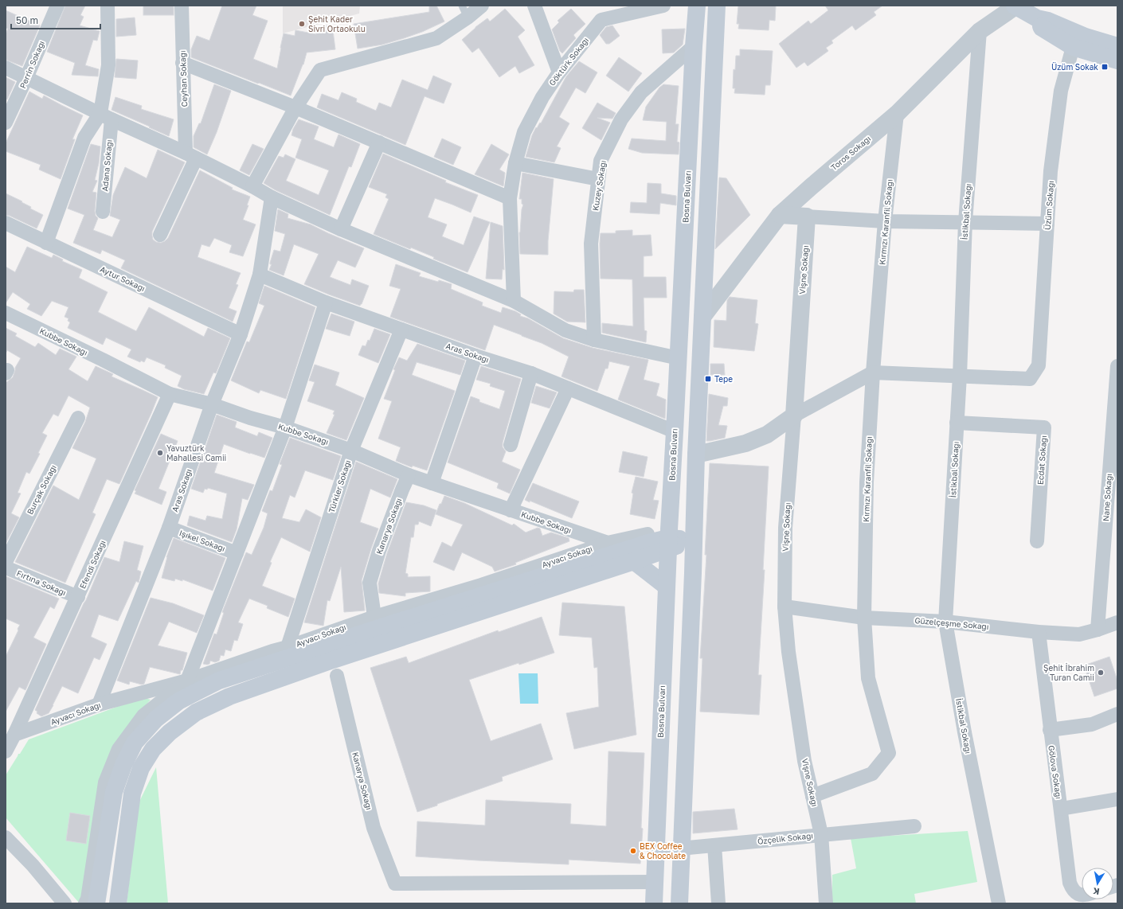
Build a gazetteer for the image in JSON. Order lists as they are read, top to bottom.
{
  "streets": {
    "main road": ["Bosna Bulvarı"],
    "street": [
      "Göktürk Sokağı",
      "Perrin Sokağı",
      "Ceyhan Sokağı",
      "Toros Sokağı",
      "Adana Sokağı",
      "Kuzey Sokağı",
      "Üzüm Sokağı",
      "İstikbal Sokağı",
      "Kırmızı Karanfil Sokağı",
      "Vişne Sokağı",
      "Aytur Sokağı",
      "Kubbe Sokağı",
      "Aras Sokağı",
      "Ecdat Sokağı",
      "Türkler Sokağı",
      "Burçak Sokağı",
      "Nane Sokağı",
      "Kanarya Sokağı",
      "Işıkel Sokağı",
      "Ayvacı Sokağı",
      "Efendi Sokağı",
      "Fırtına Sokağı",
      "Güzelçeşme Sokağı",
      "Gölova Sokağı",
      "Özçelik Sokağı"
    ]
  },
  "crossings": [
    ["Toros Sokağı", "İstikbal Sokağı"],
    ["Toros Sokağı", "Kırmızı Karanfil Sokağı"],
    ["Kuzey Sokağı", "Bosna Bulvarı"],
    ["Bosna Bulvarı", "Aras Sokağı"],
    ["Bosna Bulvarı", "Kanarya Sokağı"],
    ["Bosna Bulvarı", "Özçelik Sokağı"],
    ["Üzüm Sokağı", "İstikbal Sokağı"],
    ["İstikbal Sokağı", "Ecdat Sokağı"],
    ["İstikbal Sokağı", "Güzelçeşme Sokağı"],
    ["Kırmızı Karanfil Sokağı", "Vişne Sokağı"],
    ["Kırmızı Karanfil Sokağı", "Güzelçeşme Sokağı"],
    ["Vişne Sokağı", "Güzelçeşme Sokağı"],
    ["Vişne Sokağı", "Özçelik Sokağı"],
    ["Aytur Sokağı", "Aras Sokağı"],
    ["Kubbe Sokağı", "Aras Sokağı"],
    ["Kubbe Sokağı", "Türkler Sokağı"],
    ["Kubbe Sokağı", "Kanarya Sokağı"],
    ["Kubbe Sokağı", "Ayvacı Sokağı"],
    ["Kubbe Sokağı", "Efendi Sokağı"],
    ["Aras Sokağı", "Türkler Sokağı"],
    ["Aras Sokağı", "Işıkel Sokağı"],
    ["Aras Sokağı", "Ayvacı Sokağı"],
    ["Türkler Sokağı", "Ayvacı Sokağı"],
    ["Nane Sokağı", "Güzelçeşme Sokağı"],
    ["Kanarya Sokağı", "Ayvacı Sokağı"],
    ["Ayvacı Sokağı", "Efendi Sokağı"],
    ["Efendi Sokağı", "Fırtına Sokağı"],
    ["Güzelçeşme Sokağı", "Gölova Sokağı"]
  ],
  "places": {
    "other": [
      "Şehit Kader Sivri Ortaokulu",
      "Yavuztürk Mahallesi Camii",
      "Şehit İbrahim Turan Camii",
      "BEX Coffee & Chocolate"
    ],
    "transit": ["Üzüm Sokak", "Tepe"]
  },
  "scale_bar": "50 m",
  "north": "bottom"
}
